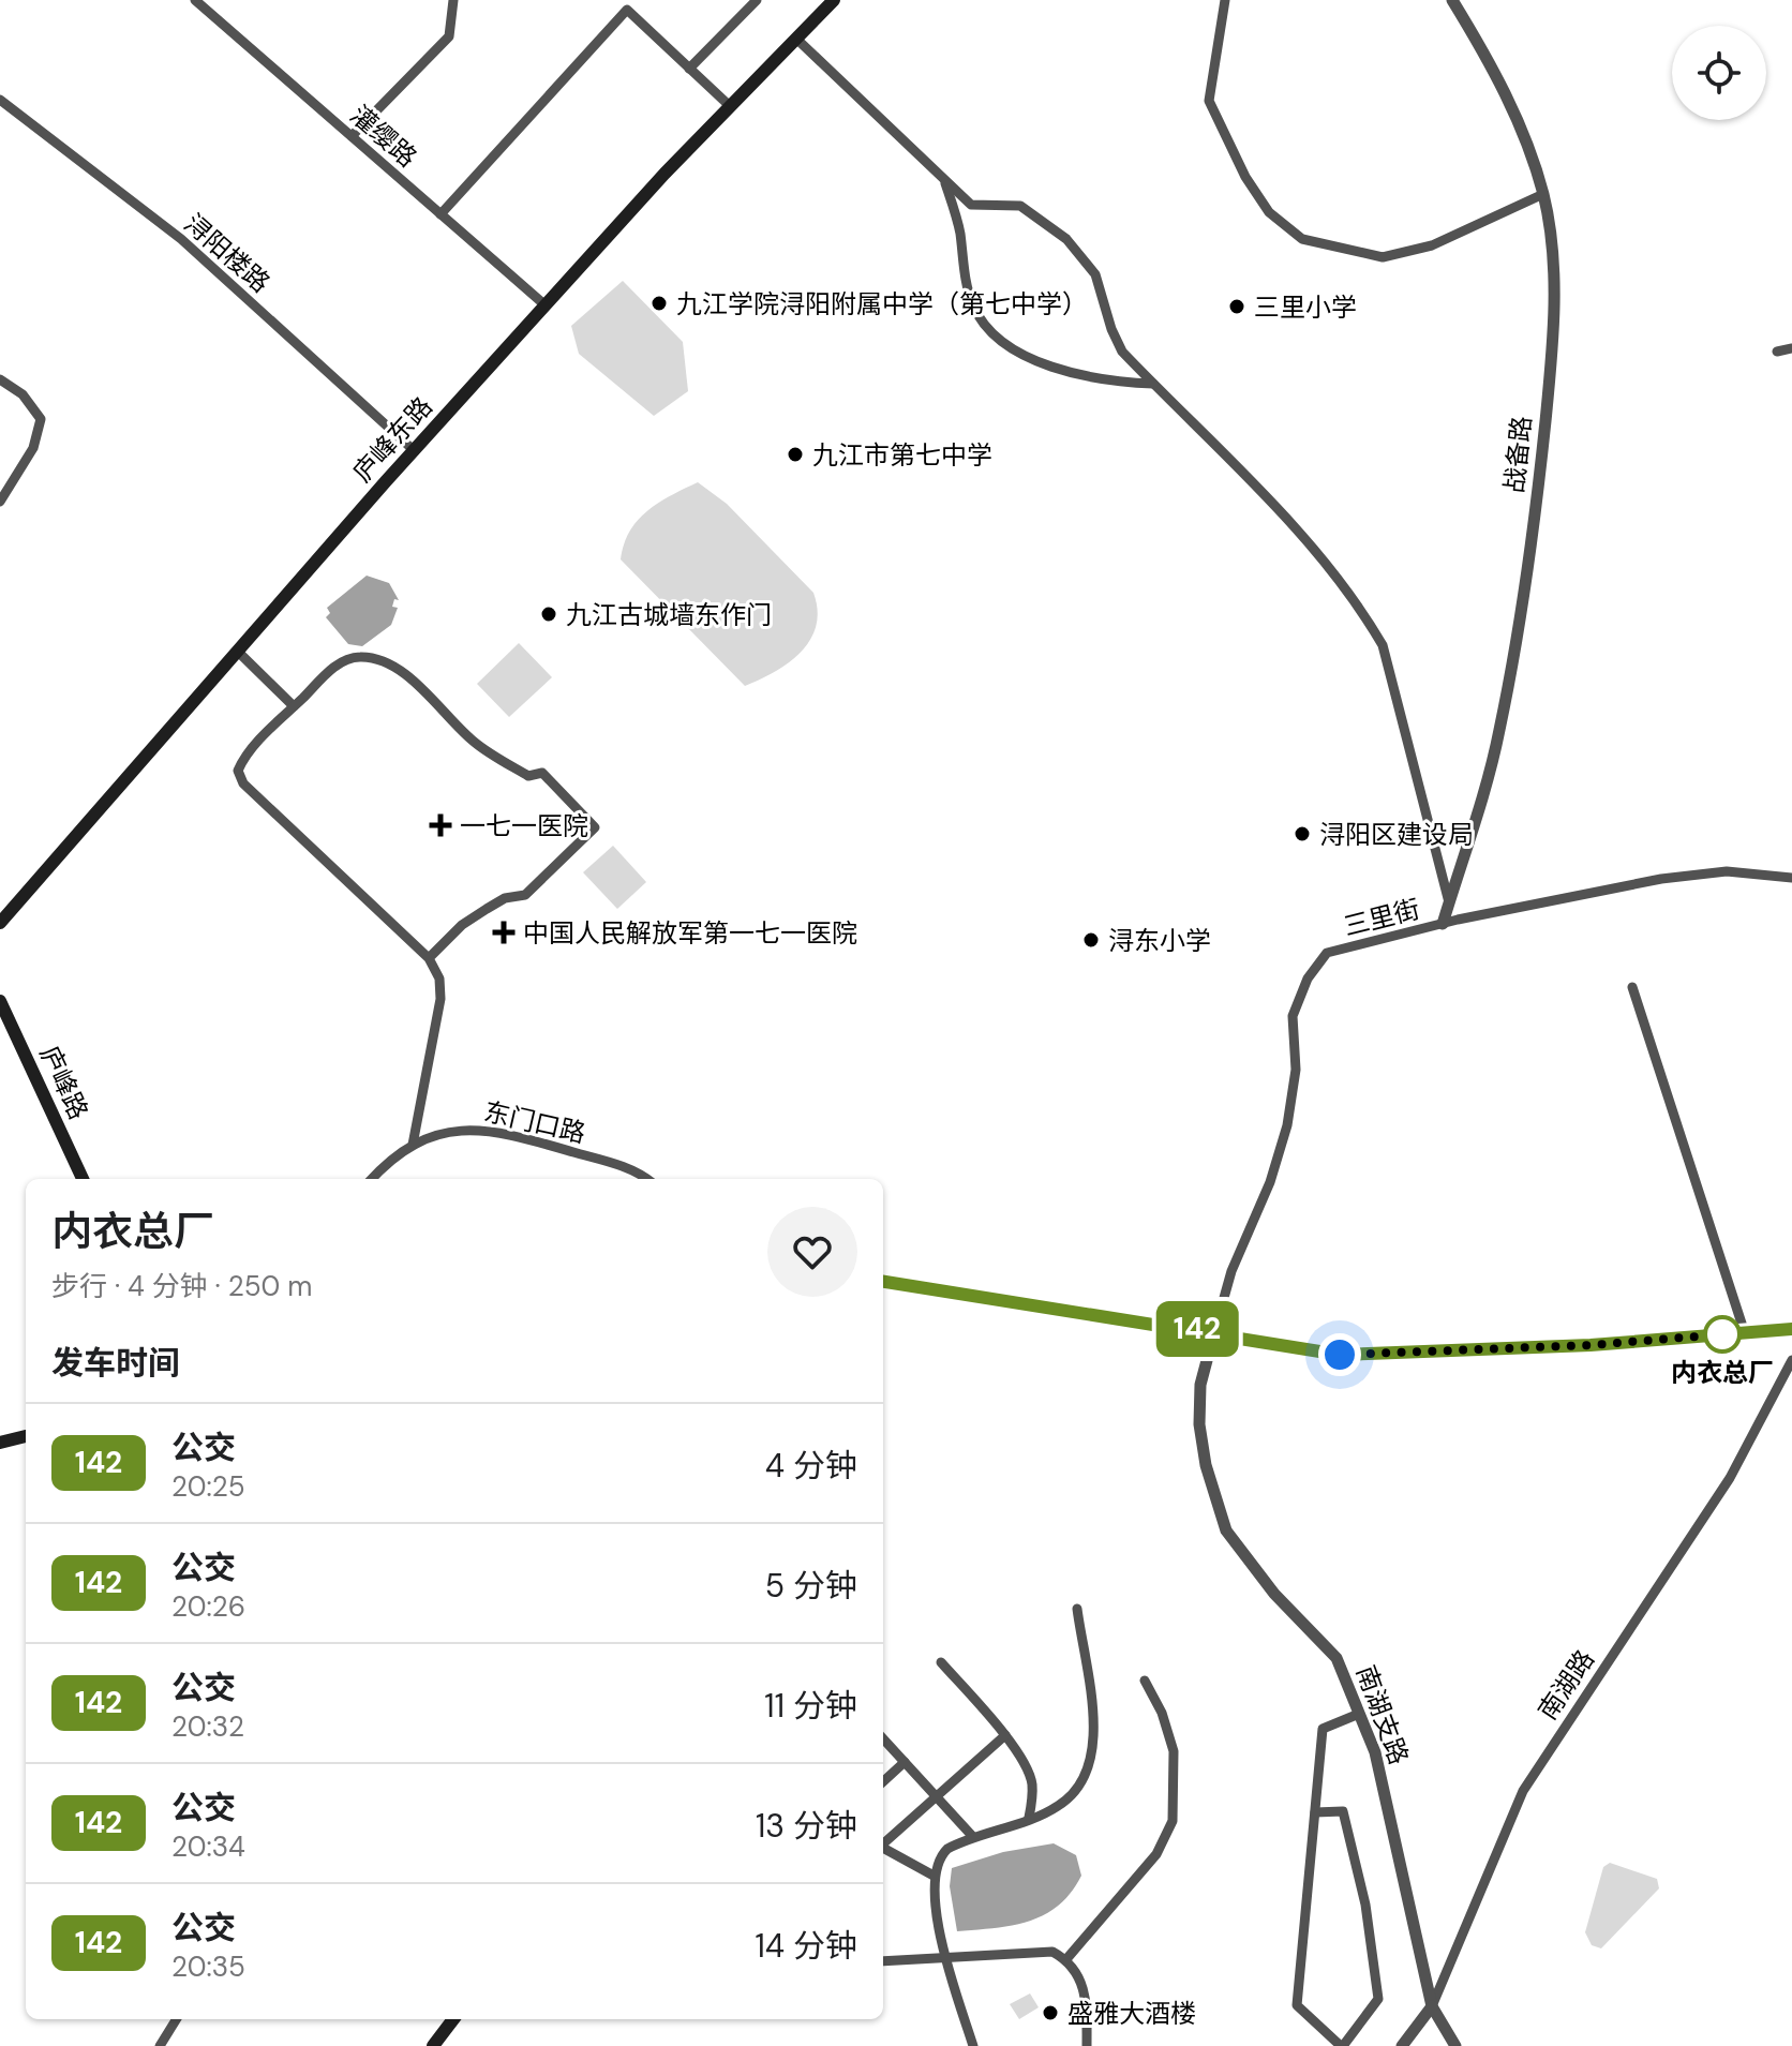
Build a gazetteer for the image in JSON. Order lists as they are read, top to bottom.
{
  "streets": {
    "main road": ["庐峰东路", "庐峰路"],
    "street": [
      "灌缨路",
      "浔阳楼路",
      "战备路",
      "三里街",
      "东门口路",
      "南湖路",
      "南湖支路"
    ]
  },
  "crossings": [
    ["灌缨路", "庐峰东路"],
    ["浔阳楼路", "庐峰东路"],
    ["战备路", "三里街"],
    ["三里街", "南湖支路"],
    ["南湖路", "南湖支路"]
  ],
  "places": {
    "other": [
      "九江学院浔阳附属中学（第七中学）",
      "三里小学",
      "九江市第七中学",
      "九江古城墙东作门",
      "浔阳区建设局",
      "浔东小学",
      "内衣总厂",
      "盛雅大酒楼"
    ],
    "health": ["一七一医院", "中国人民解放军第一七一医院"]
  },
  "lines": ["bus line 142"],
  "page": {
    "on_map": "142",
    "heading": [
      ["内衣总厂", "步行 · 4 分钟 · 250 m"],
      "发车时间"
    ],
    "list": [
      {
        "mark": "142",
        "name": "公交",
        "note": "20:25",
        "value": "4 分钟"
      },
      {
        "mark": "142",
        "name": "公交",
        "note": "20:26",
        "value": "5 分钟"
      },
      {
        "mark": "142",
        "name": "公交",
        "note": "20:32",
        "value": "11 分钟"
      },
      {
        "mark": "142",
        "name": "公交",
        "note": "20:34",
        "value": "13 分钟"
      },
      {
        "mark": "142",
        "name": "公交",
        "note": "20:35",
        "value": "14 分钟"
      }
    ]
  }
}
